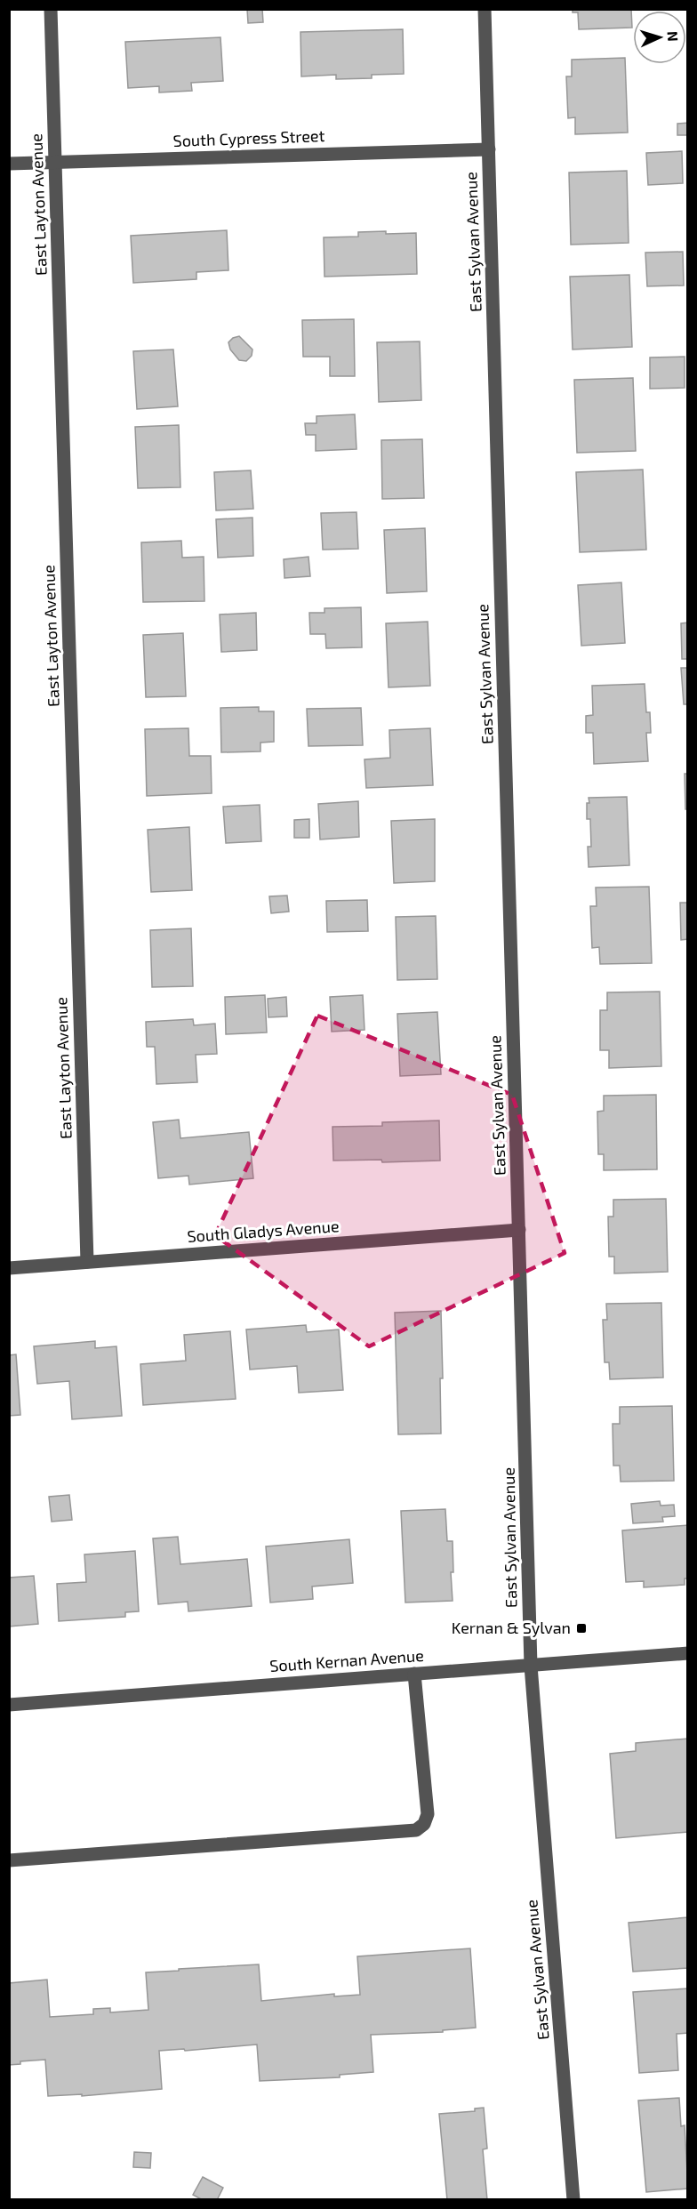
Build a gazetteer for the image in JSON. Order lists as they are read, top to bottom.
{
  "streets": {
    "street": [
      "South Cypress Street",
      "East Layton Avenue",
      "East Sylvan Avenue",
      "South Gladys Avenue",
      "South Kernan Avenue"
    ]
  },
  "crossings": [
    ["South Cypress Street", "East Layton Avenue"],
    ["South Cypress Street", "East Sylvan Avenue"],
    ["East Layton Avenue", "South Gladys Avenue"],
    ["East Sylvan Avenue", "South Gladys Avenue"],
    ["East Sylvan Avenue", "South Kernan Avenue"]
  ],
  "places": {
    "transit": ["Kernan & Sylvan"]
  },
  "north": "right"
}
